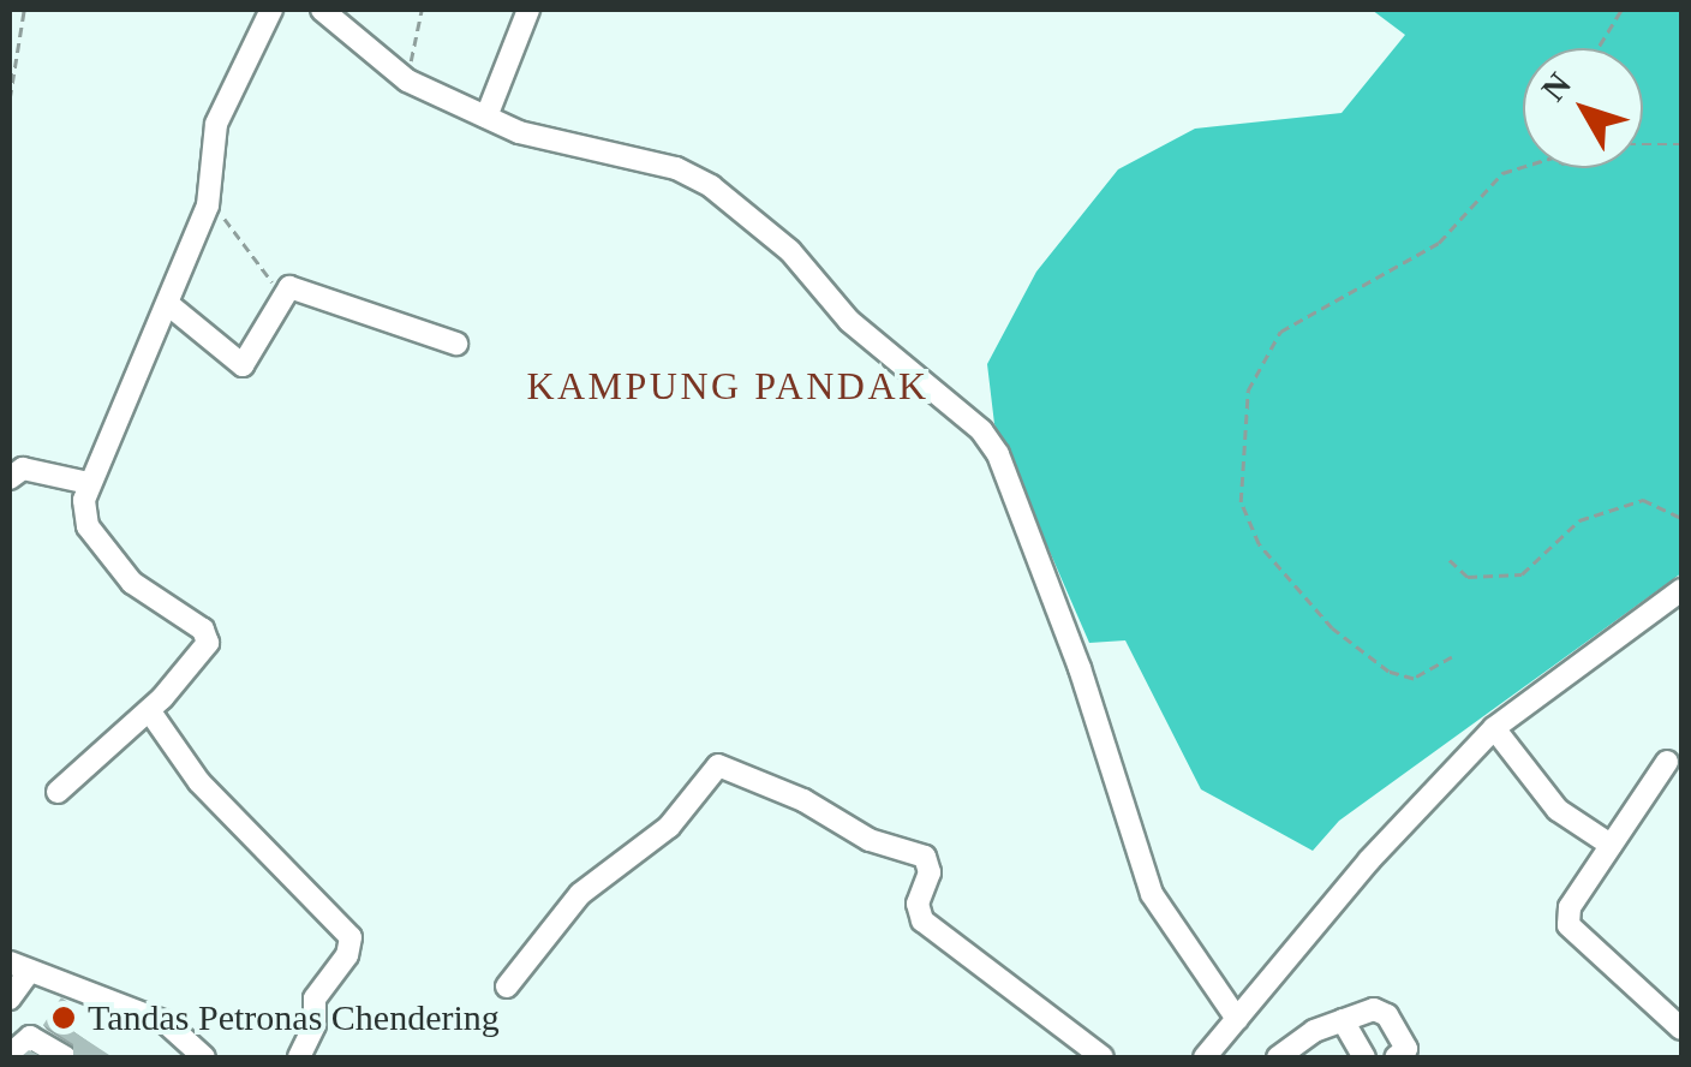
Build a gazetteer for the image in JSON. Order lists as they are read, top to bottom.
{
  "districts": ["KAMPUNG PANDAK"],
  "places": ["Tandas Petronas Chendering"],
  "north": "top left"
}
